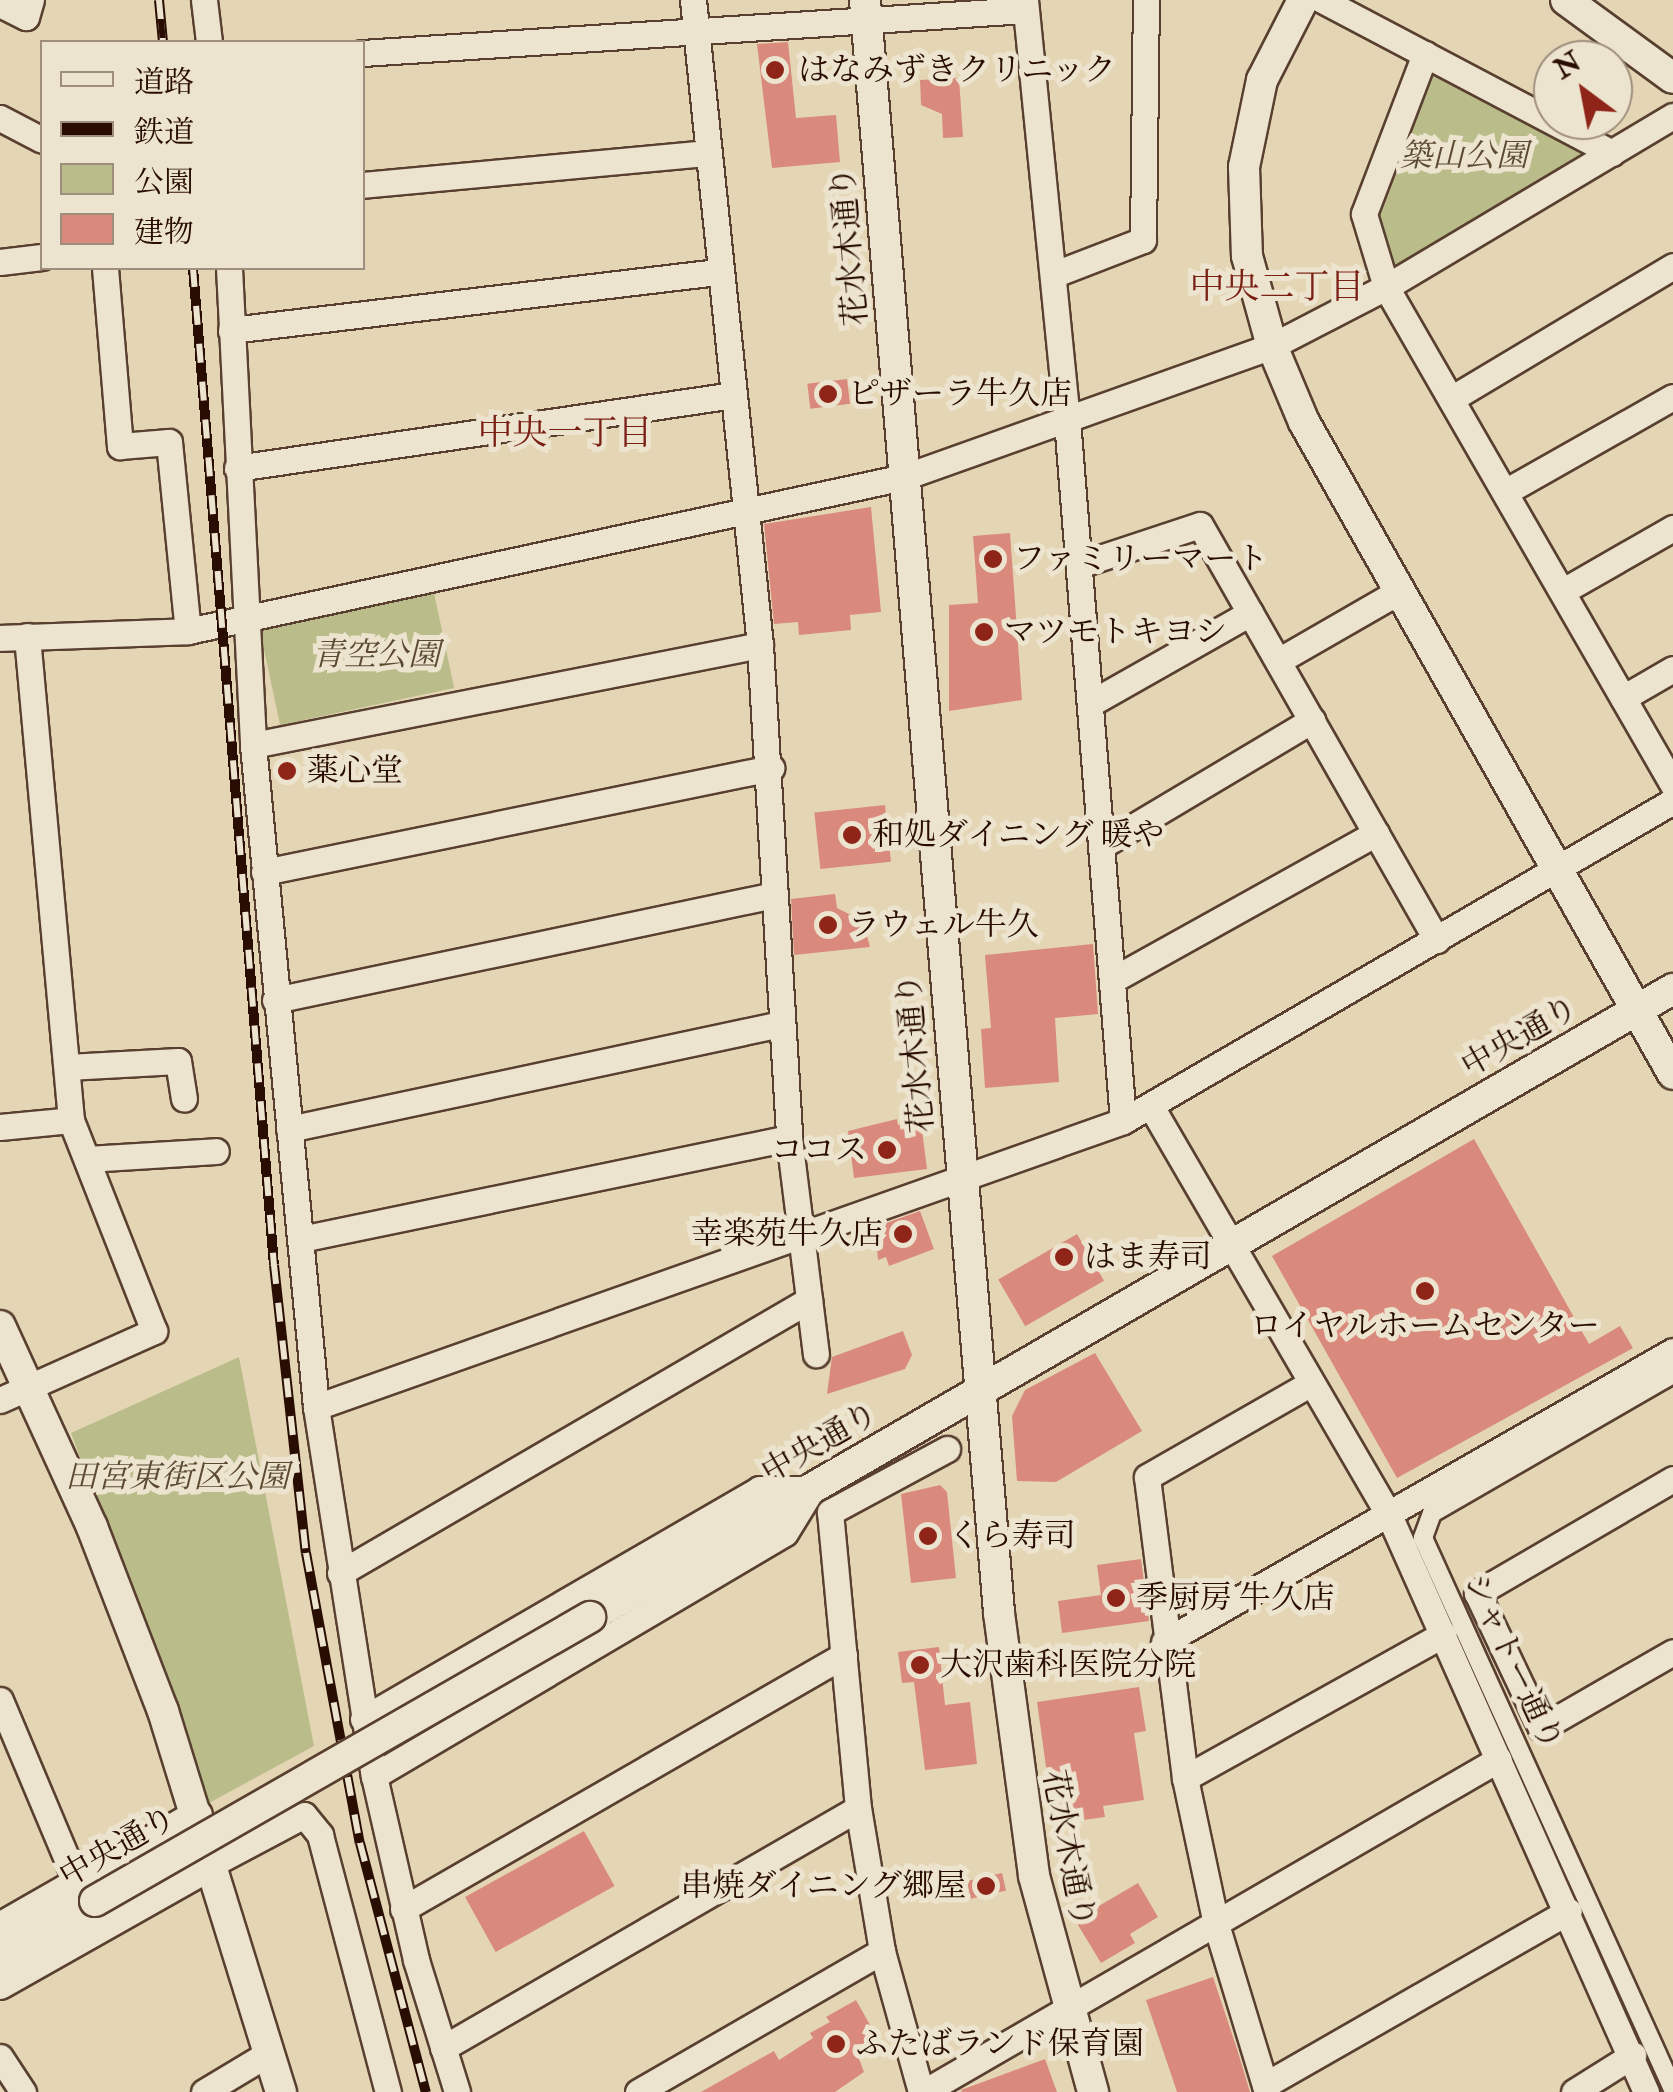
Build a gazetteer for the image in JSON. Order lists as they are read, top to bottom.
{
  "streets": {
    "street": ["花水木通り", "中央通り", "シャトー通り"]
  },
  "crossings": [
    ["花水木通り", "中央通り"]
  ],
  "districts": ["中央二丁目", "中央一丁目"],
  "parks": ["築山公園", "青空公園", "田宮東街区公園"],
  "places": [
    "はなみずきクリニック",
    "ピザーラ牛久店",
    "ファミリーマート",
    "マツモトキヨシ",
    "薬心堂",
    "和処ダイニング 暖や",
    "ラウェル牛久",
    "ココス",
    "幸楽苑牛久店",
    "はま寿司",
    "ロイヤルホームセンター",
    "くら寿司",
    "季厨房 牛久店",
    "大沢歯科医院分院",
    "串焼ダイニング郷屋",
    "ふたばランド保育園"
  ],
  "legend": [
    "道路",
    "鉄道",
    "公園",
    "建物"
  ],
  "north": "top left"
}
